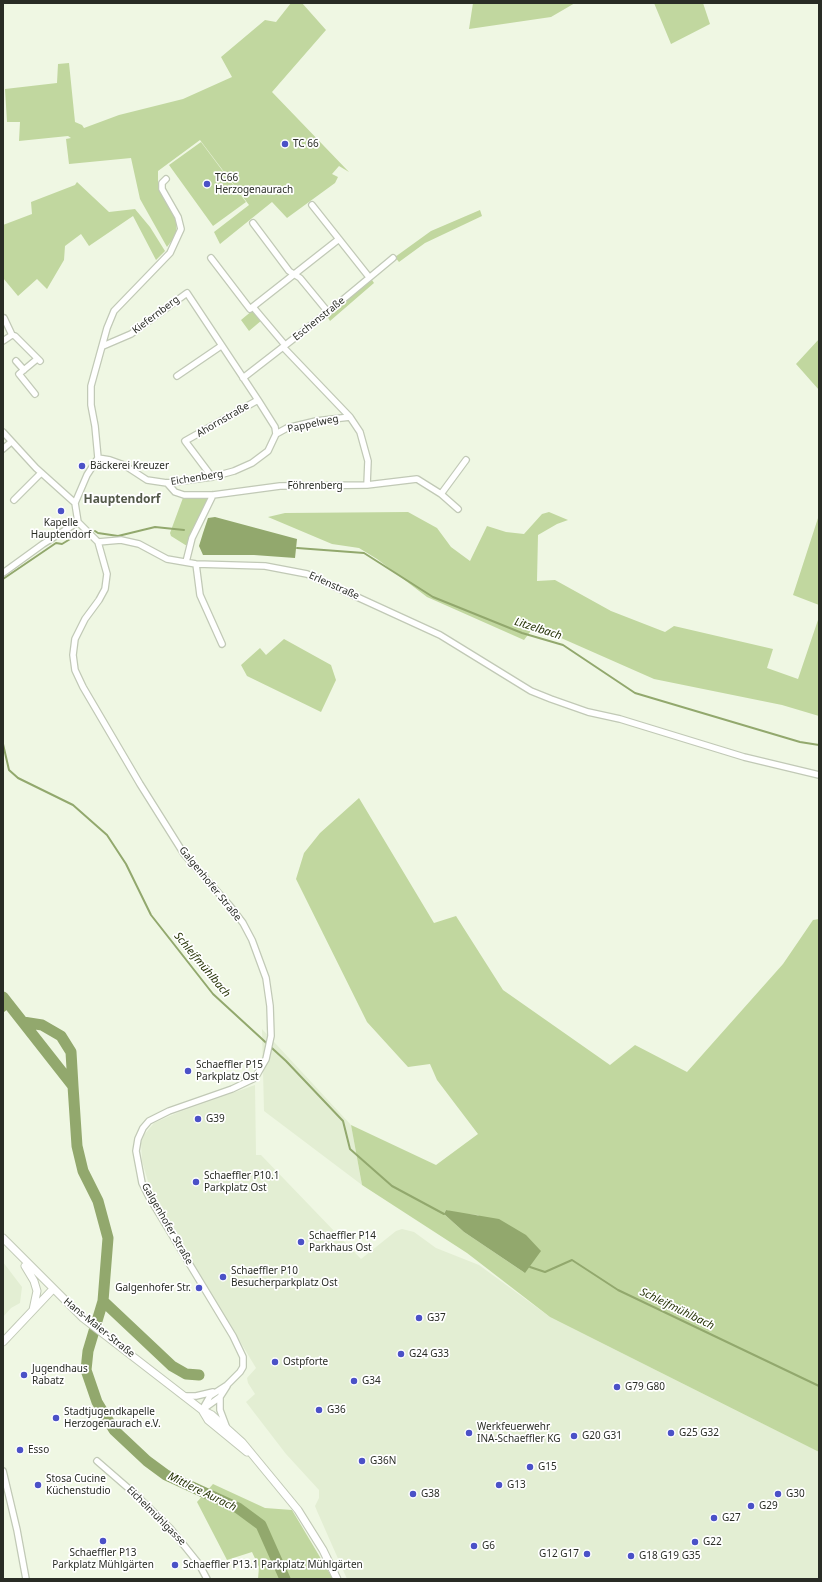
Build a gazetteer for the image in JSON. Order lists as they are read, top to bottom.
{
  "streets": {
    "street": [
      "Kiefernberg",
      "Eschenstraße",
      "Ahornstraße",
      "Pappelweg",
      "Eichenberg",
      "Föhrenberg",
      "Erlenstraße",
      "Galgenhofer Straße",
      "Hans-Maier-Straße",
      "Eichelmühlgasse"
    ]
  },
  "crossings": [
    ["Ahornstraße", "Eichenberg"],
    ["Pappelweg", "Eichenberg"],
    ["Pappelweg", "Föhrenberg"],
    ["Eichenberg", "Föhrenberg"],
    ["Erlenstraße", "Galgenhofer Straße"],
    ["Galgenhofer Straße", "Hans-Maier-Straße"]
  ],
  "districts": ["Hauptendorf"],
  "water": ["Litzelbach", "Schleifmühlbach", "Mittlere Aurach"],
  "places": [
    "TC 66",
    "TC66 Herzogenaurach",
    "Bäckerei Kreuzer",
    "Kapelle Hauptendorf",
    "Schaeffler P15 Parkplatz Ost",
    "G39",
    "Schaeffler P10.1 Parkplatz Ost",
    "Schaeffler P14 Parkhaus Ost",
    "Schaeffler P10 Besucherparkplatz Ost",
    "Galgenhofer Str.",
    "G37",
    "G24 G33",
    "Ostpforte",
    "Jugendhaus Rabatz",
    "G34",
    "G79 G80",
    "G36",
    "Stadtjugendkapelle Herzogenaurach e.V.",
    "Werkfeuerwehr INA-Schaeffler KG",
    "G25 G32",
    "G20 G31",
    "Esso",
    "G36N",
    "G15",
    "Stosa Cucine Küchenstudio",
    "G13",
    "G38",
    "G30",
    "G29",
    "G27",
    "Schaeffler P13 Parkplatz Mühlgärten",
    "G22",
    "G6",
    "G12 G17",
    "G18 G19 G35",
    "Schaeffler P13.1 Parkplatz Mühlgärten"
  ]
}
